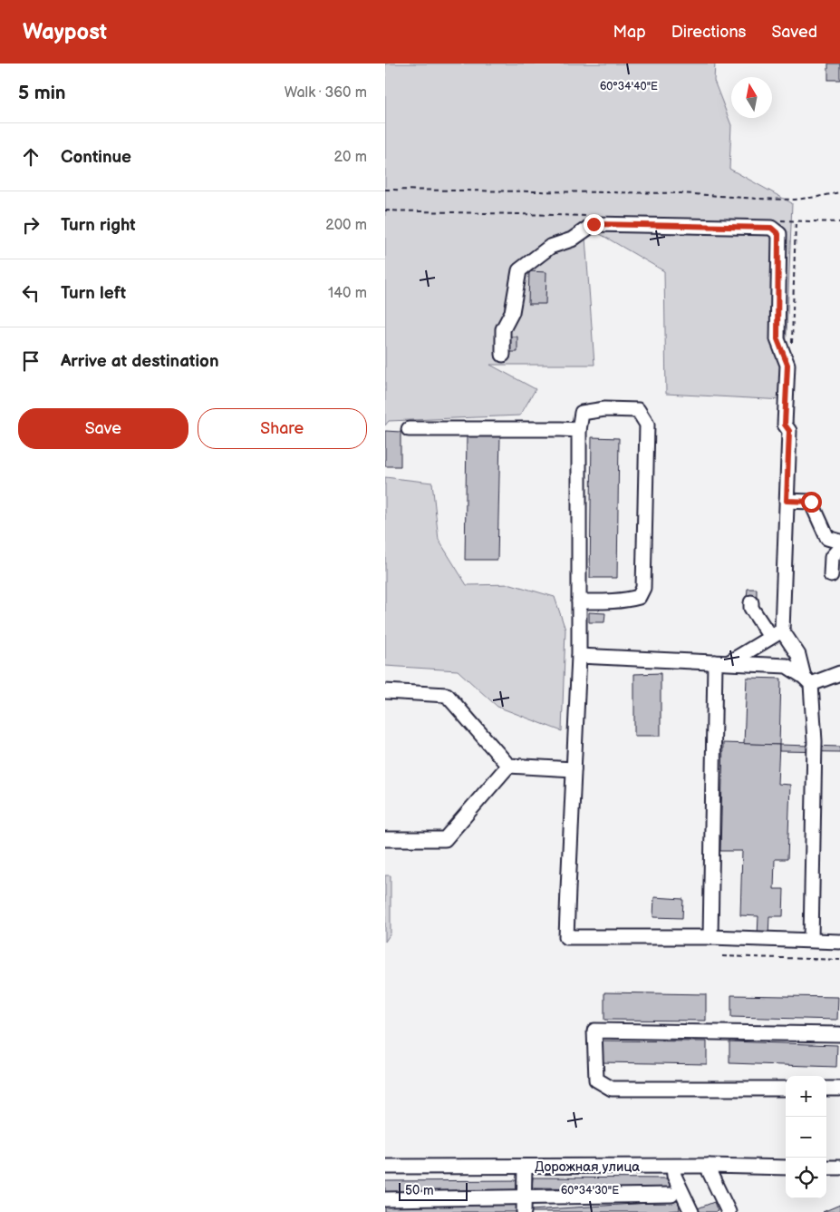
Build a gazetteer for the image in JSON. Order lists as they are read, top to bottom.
{
  "streets": {
    "street": ["Дорожная улица"]
  },
  "scale_bar": "50 m",
  "north": "top",
  "page": {
    "header": "Waypost",
    "nav": ["Map", "Directions", "Saved"],
    "heading": ["5 min", "Walk · 360 m"],
    "list": [
      ["Continue", "20 m"],
      ["Turn right", "200 m"],
      ["Turn left", "140 m"],
      "Arrive at destination"
    ],
    "buttons": ["Save", "Share"],
    "map_buttons": ["+", "−"],
    "scale": "50 m"
  },
  "coordinates": ["60°34'40\"E", "60°34'30\"E"]
}
